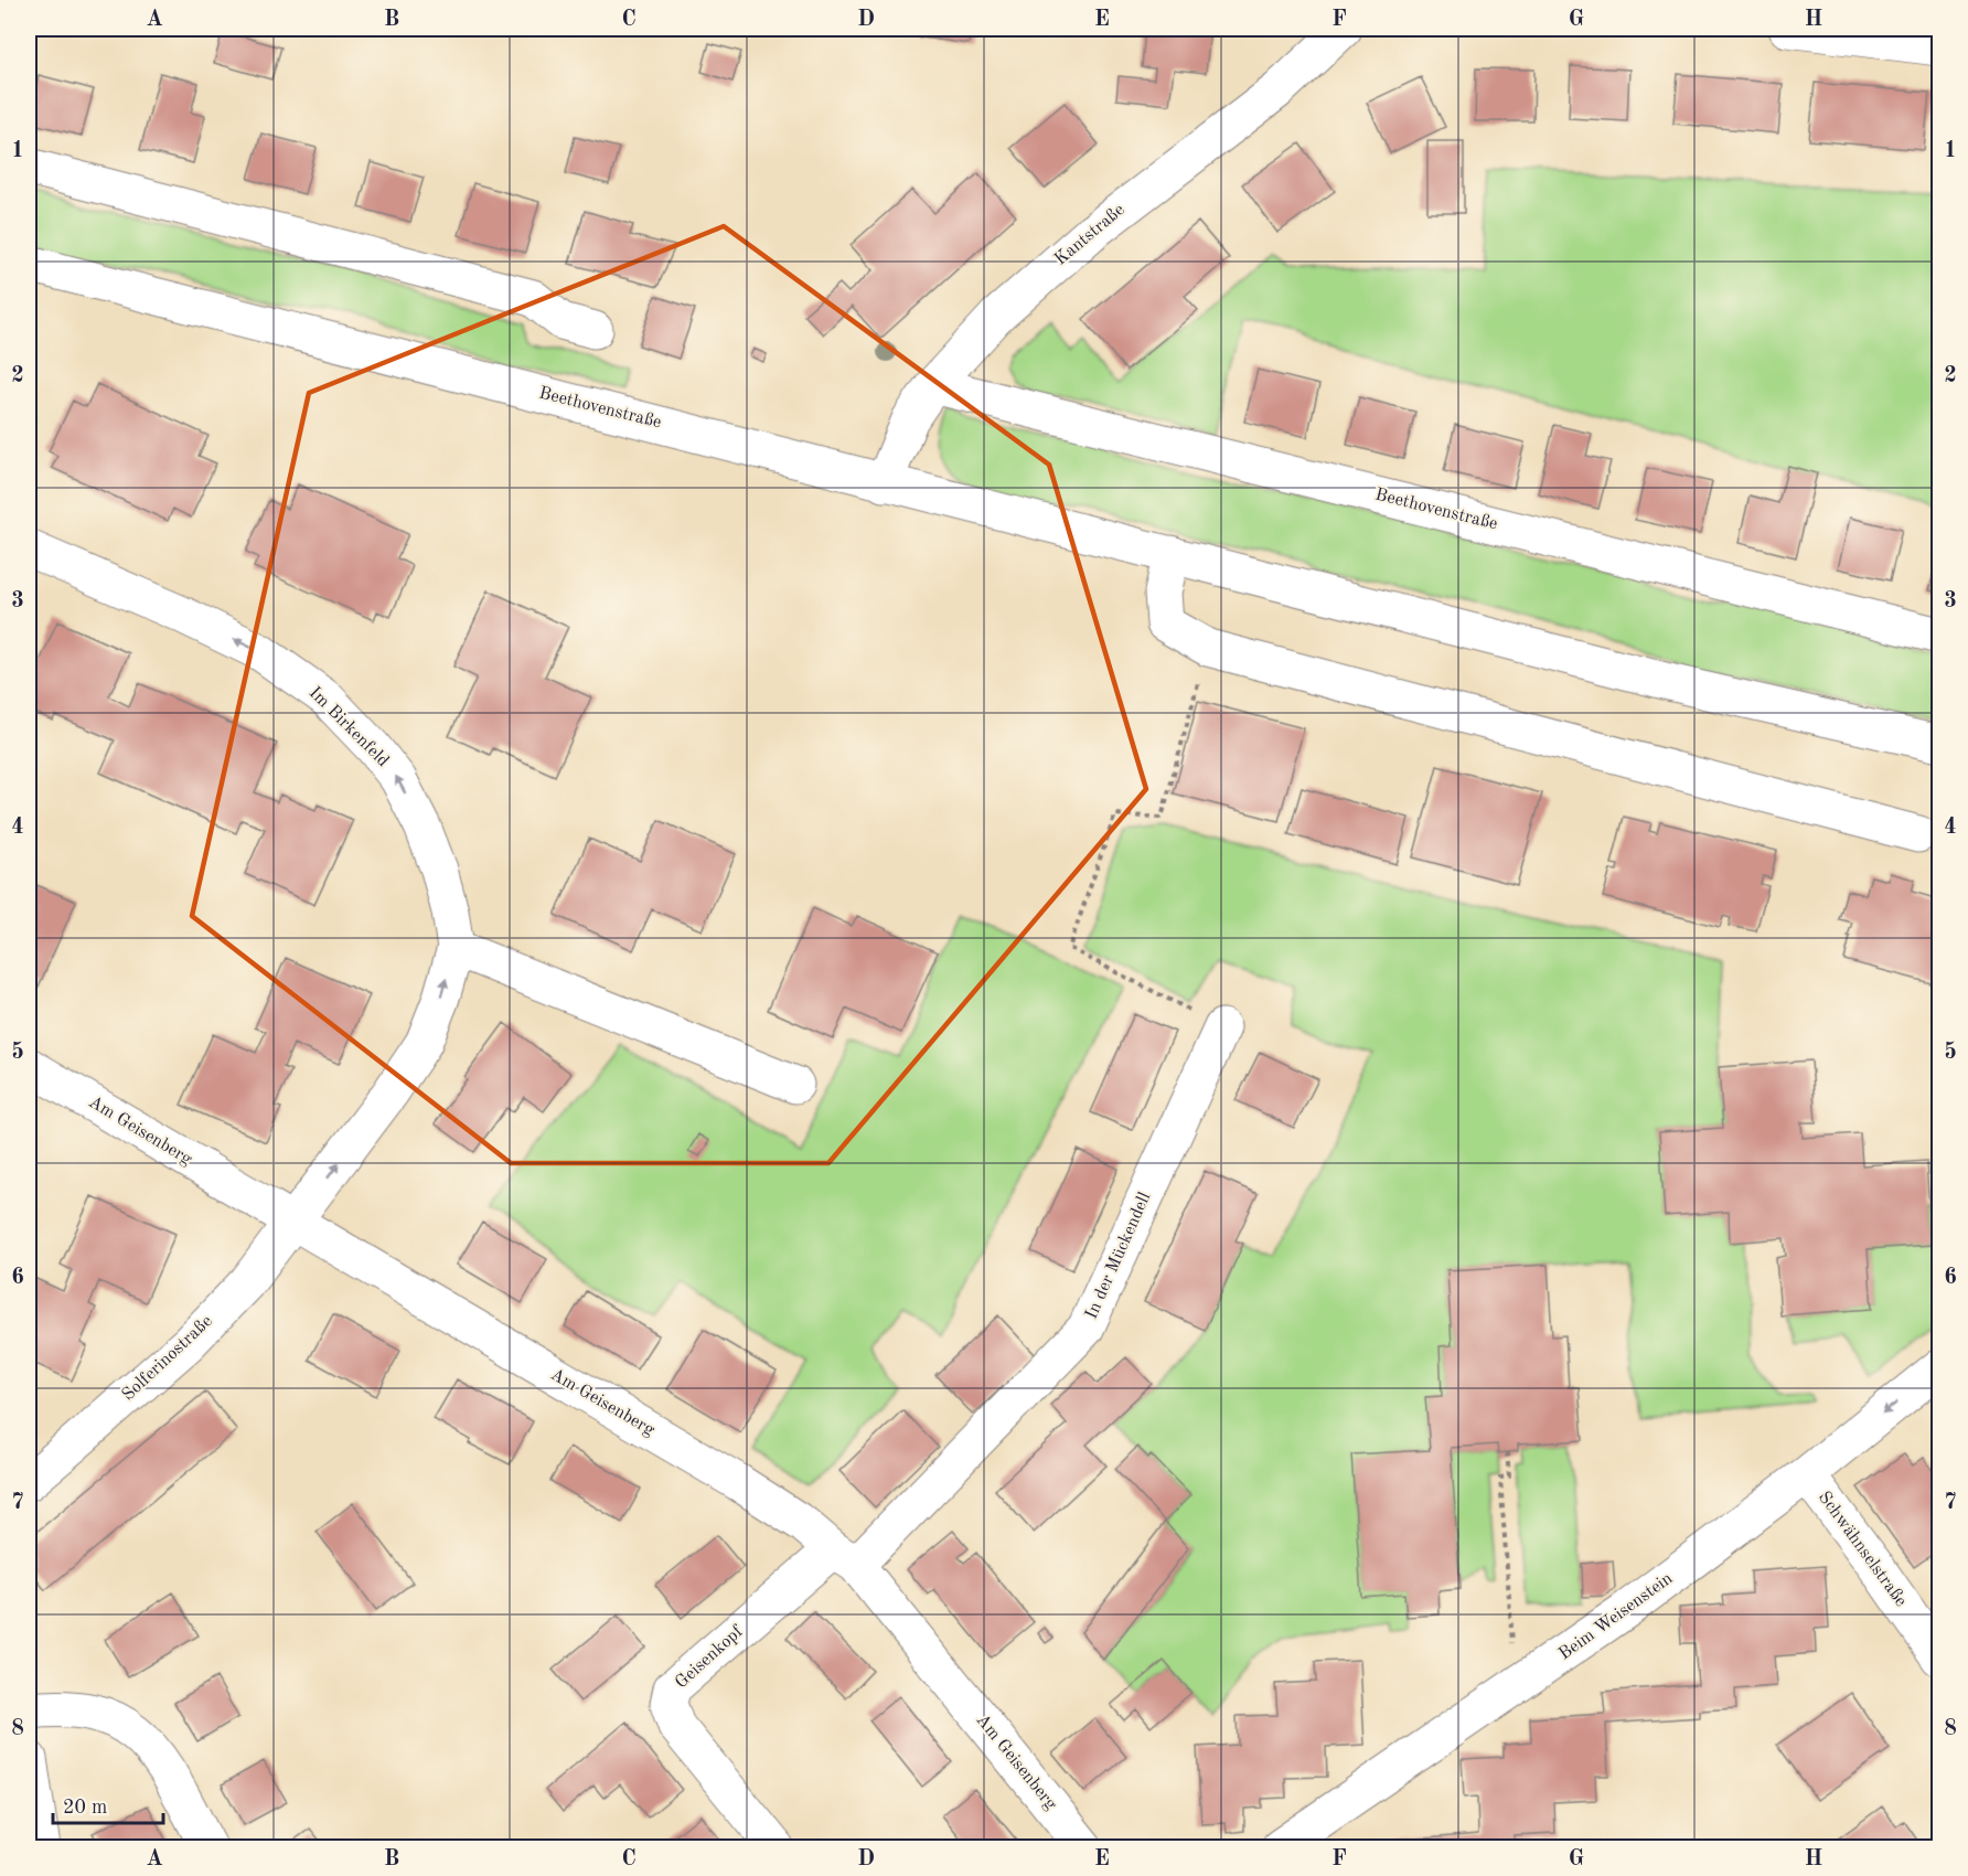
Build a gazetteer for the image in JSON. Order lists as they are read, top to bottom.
{
  "streets": {
    "street": [
      "Kantstraße",
      "Beethovenstraße",
      "Im Birkenfeld",
      "Am Geisenberg",
      "In der Mückendell",
      "Solferinostraße",
      "Schwähnselstraße",
      "Beim Weisenstein",
      "Geisenkopf"
    ]
  },
  "crossings": [
    ["Kantstraße", "Beethovenstraße"],
    ["Im Birkenfeld", "Am Geisenberg"],
    ["Im Birkenfeld", "Solferinostraße"],
    ["Am Geisenberg", "In der Mückendell"],
    ["Am Geisenberg", "Solferinostraße"],
    ["Am Geisenberg", "Geisenkopf"],
    ["In der Mückendell", "Geisenkopf"],
    ["Schwähnselstraße", "Beim Weisenstein"]
  ],
  "scale_bar": "20 m",
  "grid": {
    "columns": [
      "A",
      "B",
      "C",
      "D",
      "E",
      "F",
      "G",
      "H"
    ],
    "rows": [
      "1",
      "2",
      "3",
      "4",
      "5",
      "6",
      "7",
      "8"
    ]
  }
}
